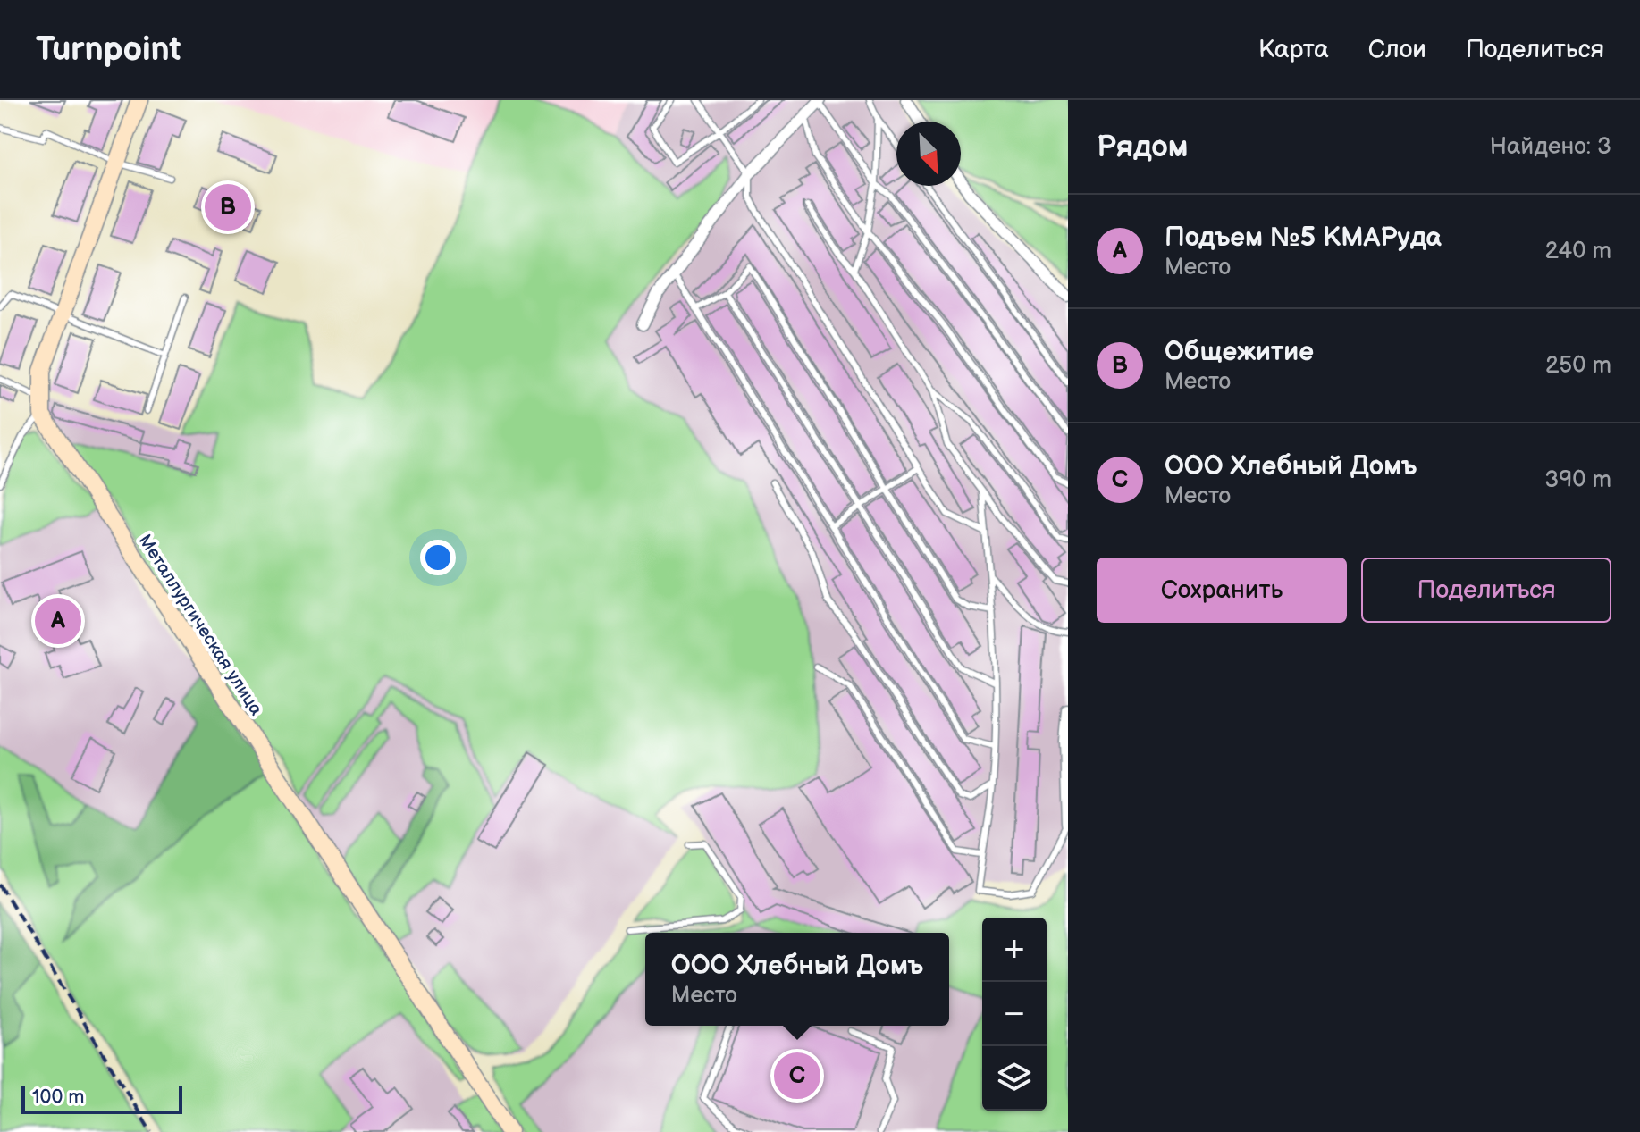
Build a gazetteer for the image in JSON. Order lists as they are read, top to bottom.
{
  "streets": {
    "street": ["Металлургическая улица"]
  },
  "scale_bar": "100 m",
  "north": "bottom right",
  "page": {
    "header": "Turnpoint",
    "nav": ["Карта", "Слои", "Поделиться"],
    "heading": ["Рядом", "Найдено: 3"],
    "pins": ["B", "A", "C"],
    "list": [
      {
        "mark": "A",
        "name": "Подъем №5 КМАРуда",
        "note": "Место",
        "value": "240 m"
      },
      {
        "mark": "B",
        "name": "Общежитие",
        "note": "Место",
        "value": "250 m"
      },
      {
        "mark": "C",
        "name": "ООО Хлебный Домъ",
        "note": "Место",
        "value": "390 m"
      }
    ],
    "buttons": ["Сохранить", "Поделиться"],
    "map_buttons": ["+", "−"],
    "popup": ["ООО Хлебный Домъ", "Место"],
    "scale": "100 m"
  }
}
